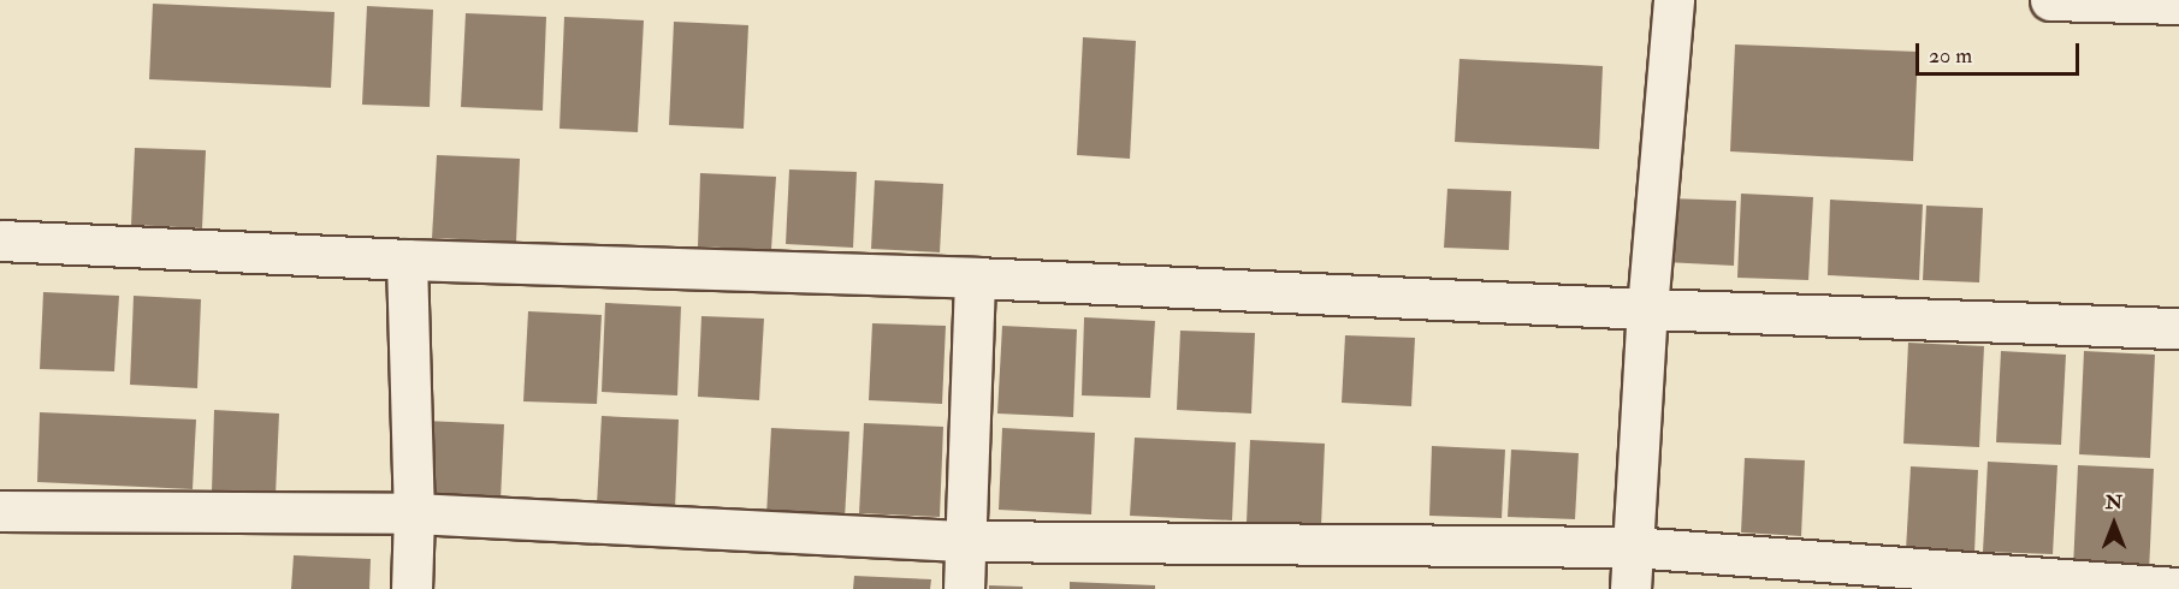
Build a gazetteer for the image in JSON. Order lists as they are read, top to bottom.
{
  "scale_bar": "20 m",
  "north": "top"
}
